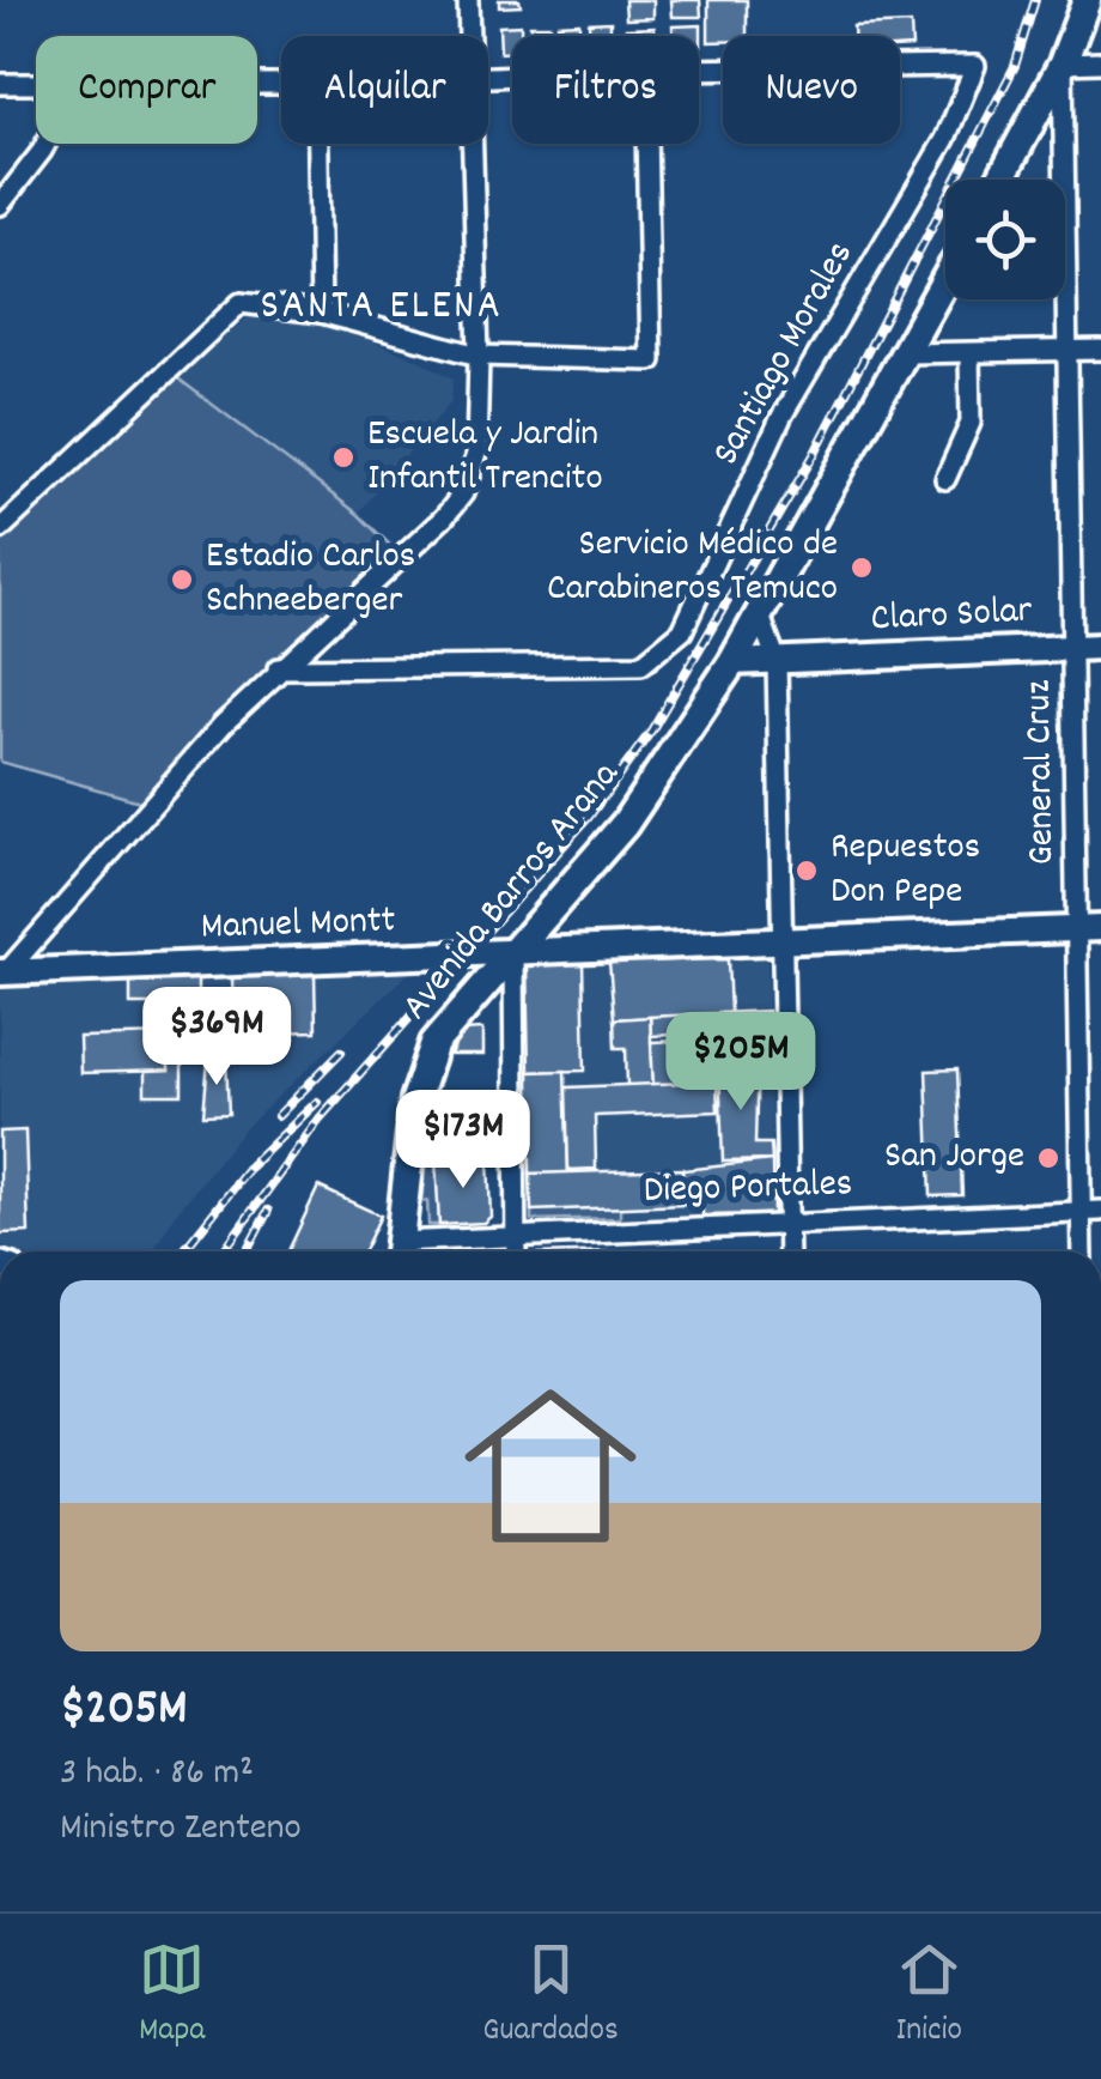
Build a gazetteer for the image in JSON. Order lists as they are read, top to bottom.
{
  "streets": {
    "main road": ["Avenida Barros Arana"],
    "street": [
      "Santiago Morales",
      "Claro Solar",
      "General Cruz",
      "Manuel Montt",
      "Diego Portales"
    ]
  },
  "crossings": [
    ["Claro Solar", "General Cruz"],
    ["Claro Solar", "Avenida Barros Arana"],
    ["General Cruz", "Manuel Montt"],
    ["General Cruz", "Diego Portales"],
    ["Avenida Barros Arana", "Manuel Montt"]
  ],
  "districts": ["SANTA ELENA"],
  "places": [
    "Escuela y Jardin Infantil Trencito",
    "Servicio Médico de Carabineros Temuco",
    "Estadio Carlos Schneeberger",
    "Repuestos Don Pepe",
    "San Jorge"
  ],
  "page": {
    "chip": [
      "Comprar",
      "Alquilar",
      "Filtros",
      "Nuevo"
    ],
    "price": ["$369M", "$205M", "$173M"],
    "list": [
      {
        "name": "$205M",
        "note": "3 hab. · 86 m² · Ministro Zenteno"
      }
    ],
    "tabs": ["Mapa", "Guardados", "Inicio"]
  }
}
